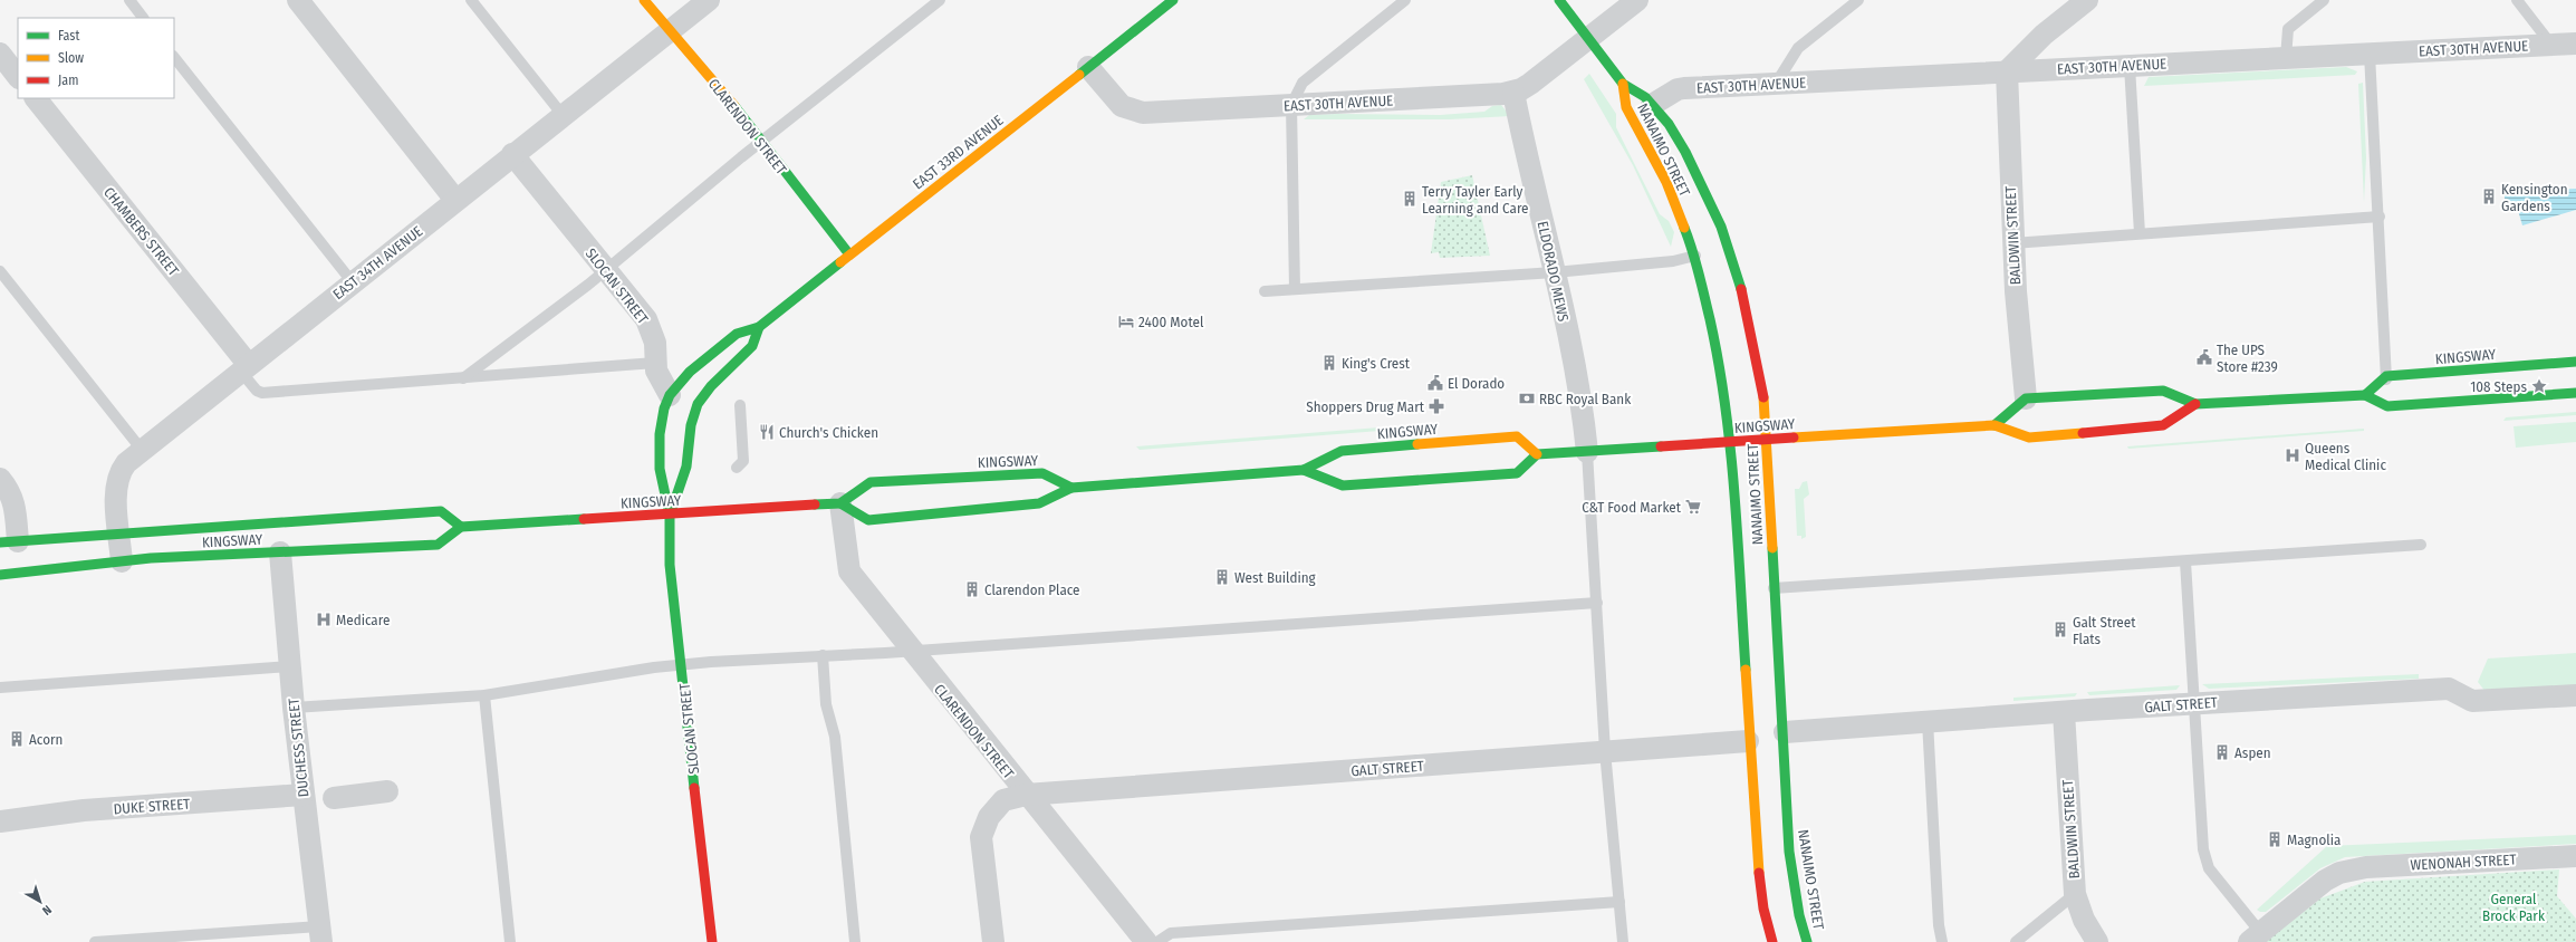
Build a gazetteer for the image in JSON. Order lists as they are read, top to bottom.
{
  "streets": {
    "main road": [
      "CLARENDON STREET",
      "NANAIMO STREET",
      "EAST 33RD AVENUE",
      "SLOCAN STREET",
      "KINGSWAY"
    ],
    "street": [
      "EAST 30TH AVENUE",
      "CHAMBERS STREET",
      "BALDWIN STREET",
      "EAST 34TH AVENUE",
      "ELDORADO MEWS",
      "GALT STREET",
      "DUCHESS STREET",
      "DUKE STREET",
      "WENONAH STREET"
    ]
  },
  "crossings": [
    ["EAST 30TH AVENUE", "NANAIMO STREET"],
    ["EAST 30TH AVENUE", "EAST 33RD AVENUE"],
    ["EAST 30TH AVENUE", "BALDWIN STREET"],
    ["EAST 30TH AVENUE", "ELDORADO MEWS"],
    ["CLARENDON STREET", "EAST 33RD AVENUE"],
    ["CLARENDON STREET", "EAST 34TH AVENUE"],
    ["CLARENDON STREET", "KINGSWAY"],
    ["CLARENDON STREET", "GALT STREET"],
    ["NANAIMO STREET", "KINGSWAY"],
    ["NANAIMO STREET", "GALT STREET"],
    ["EAST 33RD AVENUE", "SLOCAN STREET"],
    ["CHAMBERS STREET", "EAST 34TH AVENUE"],
    ["BALDWIN STREET", "GALT STREET"],
    ["EAST 34TH AVENUE", "SLOCAN STREET"],
    ["EAST 34TH AVENUE", "KINGSWAY"],
    ["ELDORADO MEWS", "KINGSWAY"],
    ["SLOCAN STREET", "KINGSWAY"],
    ["KINGSWAY", "DUCHESS STREET"],
    ["DUCHESS STREET", "DUKE STREET"]
  ],
  "parks": ["General Brock Park"],
  "places": {
    "building": [
      "Kensington Gardens",
      "Terry Tayler Early Learning and Care",
      "King's Crest",
      "West Building",
      "Clarendon Place",
      "Galt Street Flats",
      "Acorn",
      "Aspen",
      "Magnolia"
    ],
    "hotel": ["2400 Motel"],
    "public building": ["The UPS Store #239", "El Dorado"],
    "place": ["108 Steps"],
    "bank": ["RBC Royal Bank"],
    "pharmacy": ["Shoppers Drug Mart"],
    "restaurant": ["Church's Chicken"],
    "hospital": ["Queens Medical Clinic", "Medicare"],
    "supermarket": ["C&T Food Market"]
  },
  "legend": ["Fast", "Slow", "Jam"],
  "north": "bottom right"
}
